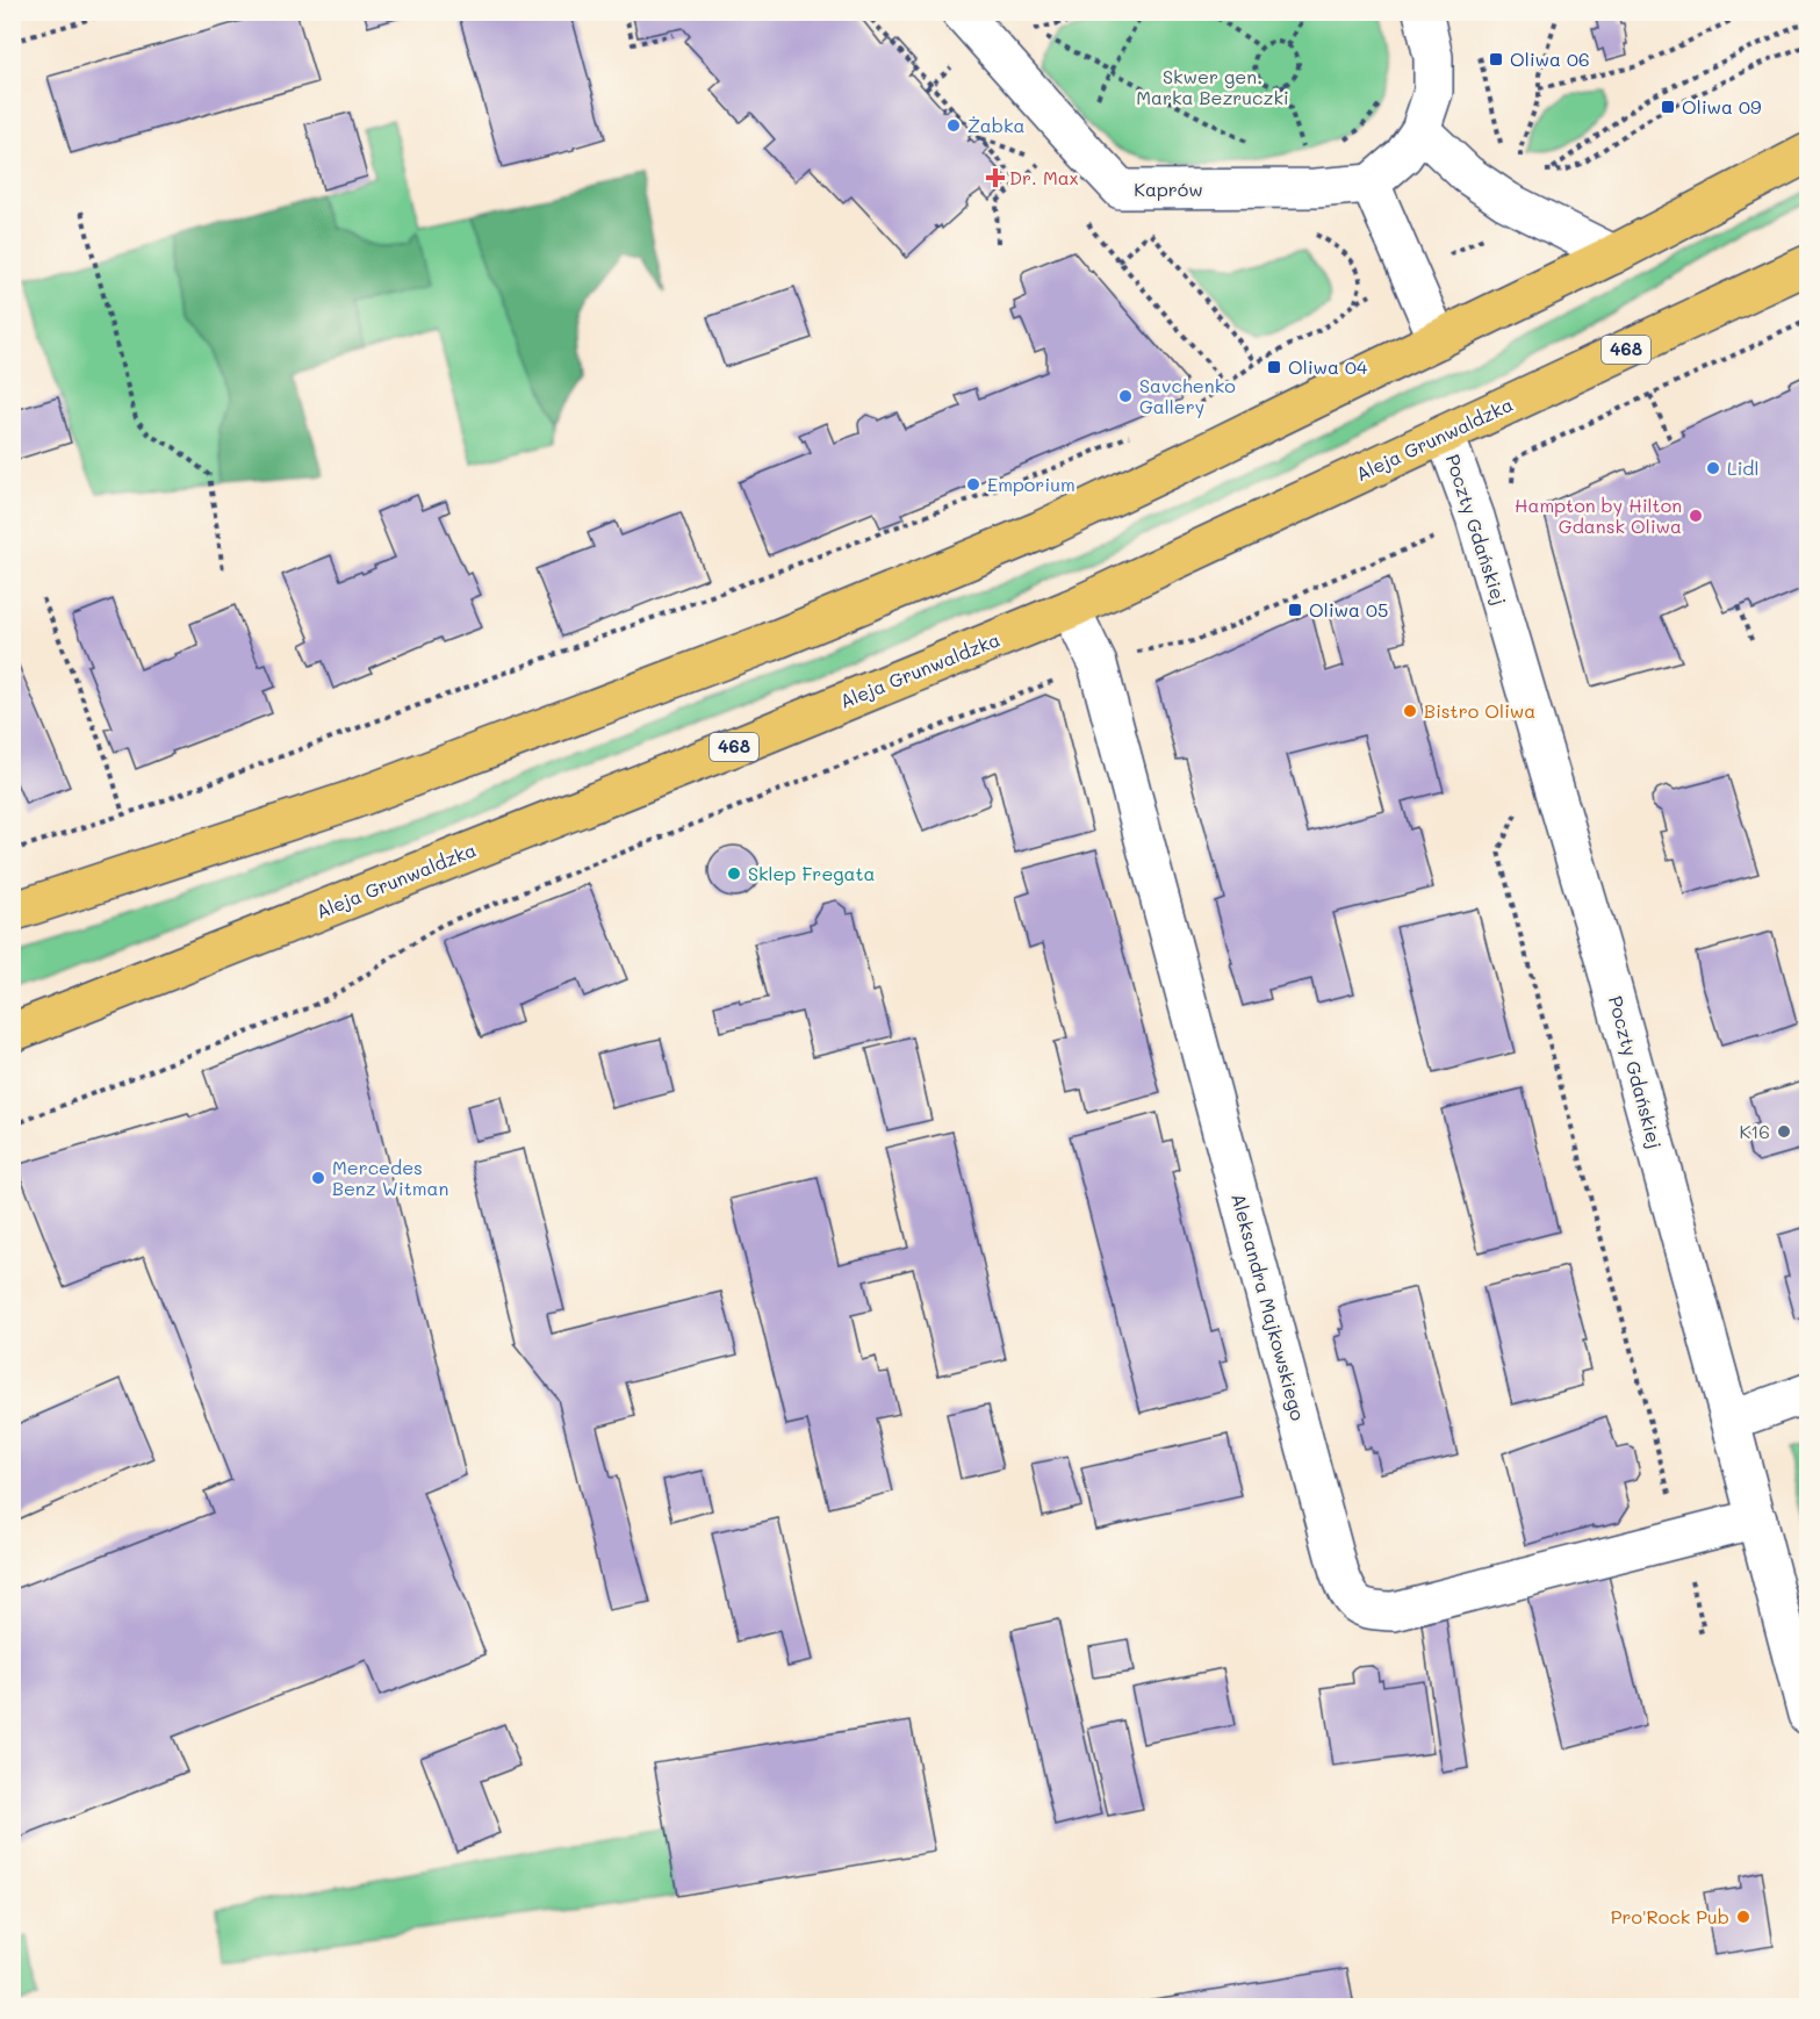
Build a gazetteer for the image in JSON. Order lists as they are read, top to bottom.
{
  "streets": {
    "main road": ["468", "Aleja Grunwaldzka"],
    "street": ["Kaprów", "Poczty Gdańskiej", "Aleksandra Majkowskiego"]
  },
  "crossings": [
    ["Aleja Grunwaldzka", "Poczty Gdańskiej"],
    ["Aleja Grunwaldzka", "Aleksandra Majkowskiego"],
    ["Poczty Gdańskiej", "Aleksandra Majkowskiego"]
  ],
  "parks": ["Skwer gen. Marka Bezruczki"],
  "places": {
    "transit": [
      "Oliwa 06",
      "Oliwa 09",
      "Oliwa 04",
      "Oliwa 05"
    ],
    "other": [
      "Żabka",
      "Savchenko Gallery",
      "Lidl",
      "Emporium",
      "Hampton by Hilton Gdansk Oliwa",
      "Bistro Oliwa",
      "Sklep Fregata",
      "K16",
      "Mercedes Benz Witman",
      "Pro'Rock Pub"
    ],
    "health": ["Dr. Max"]
  }
}
